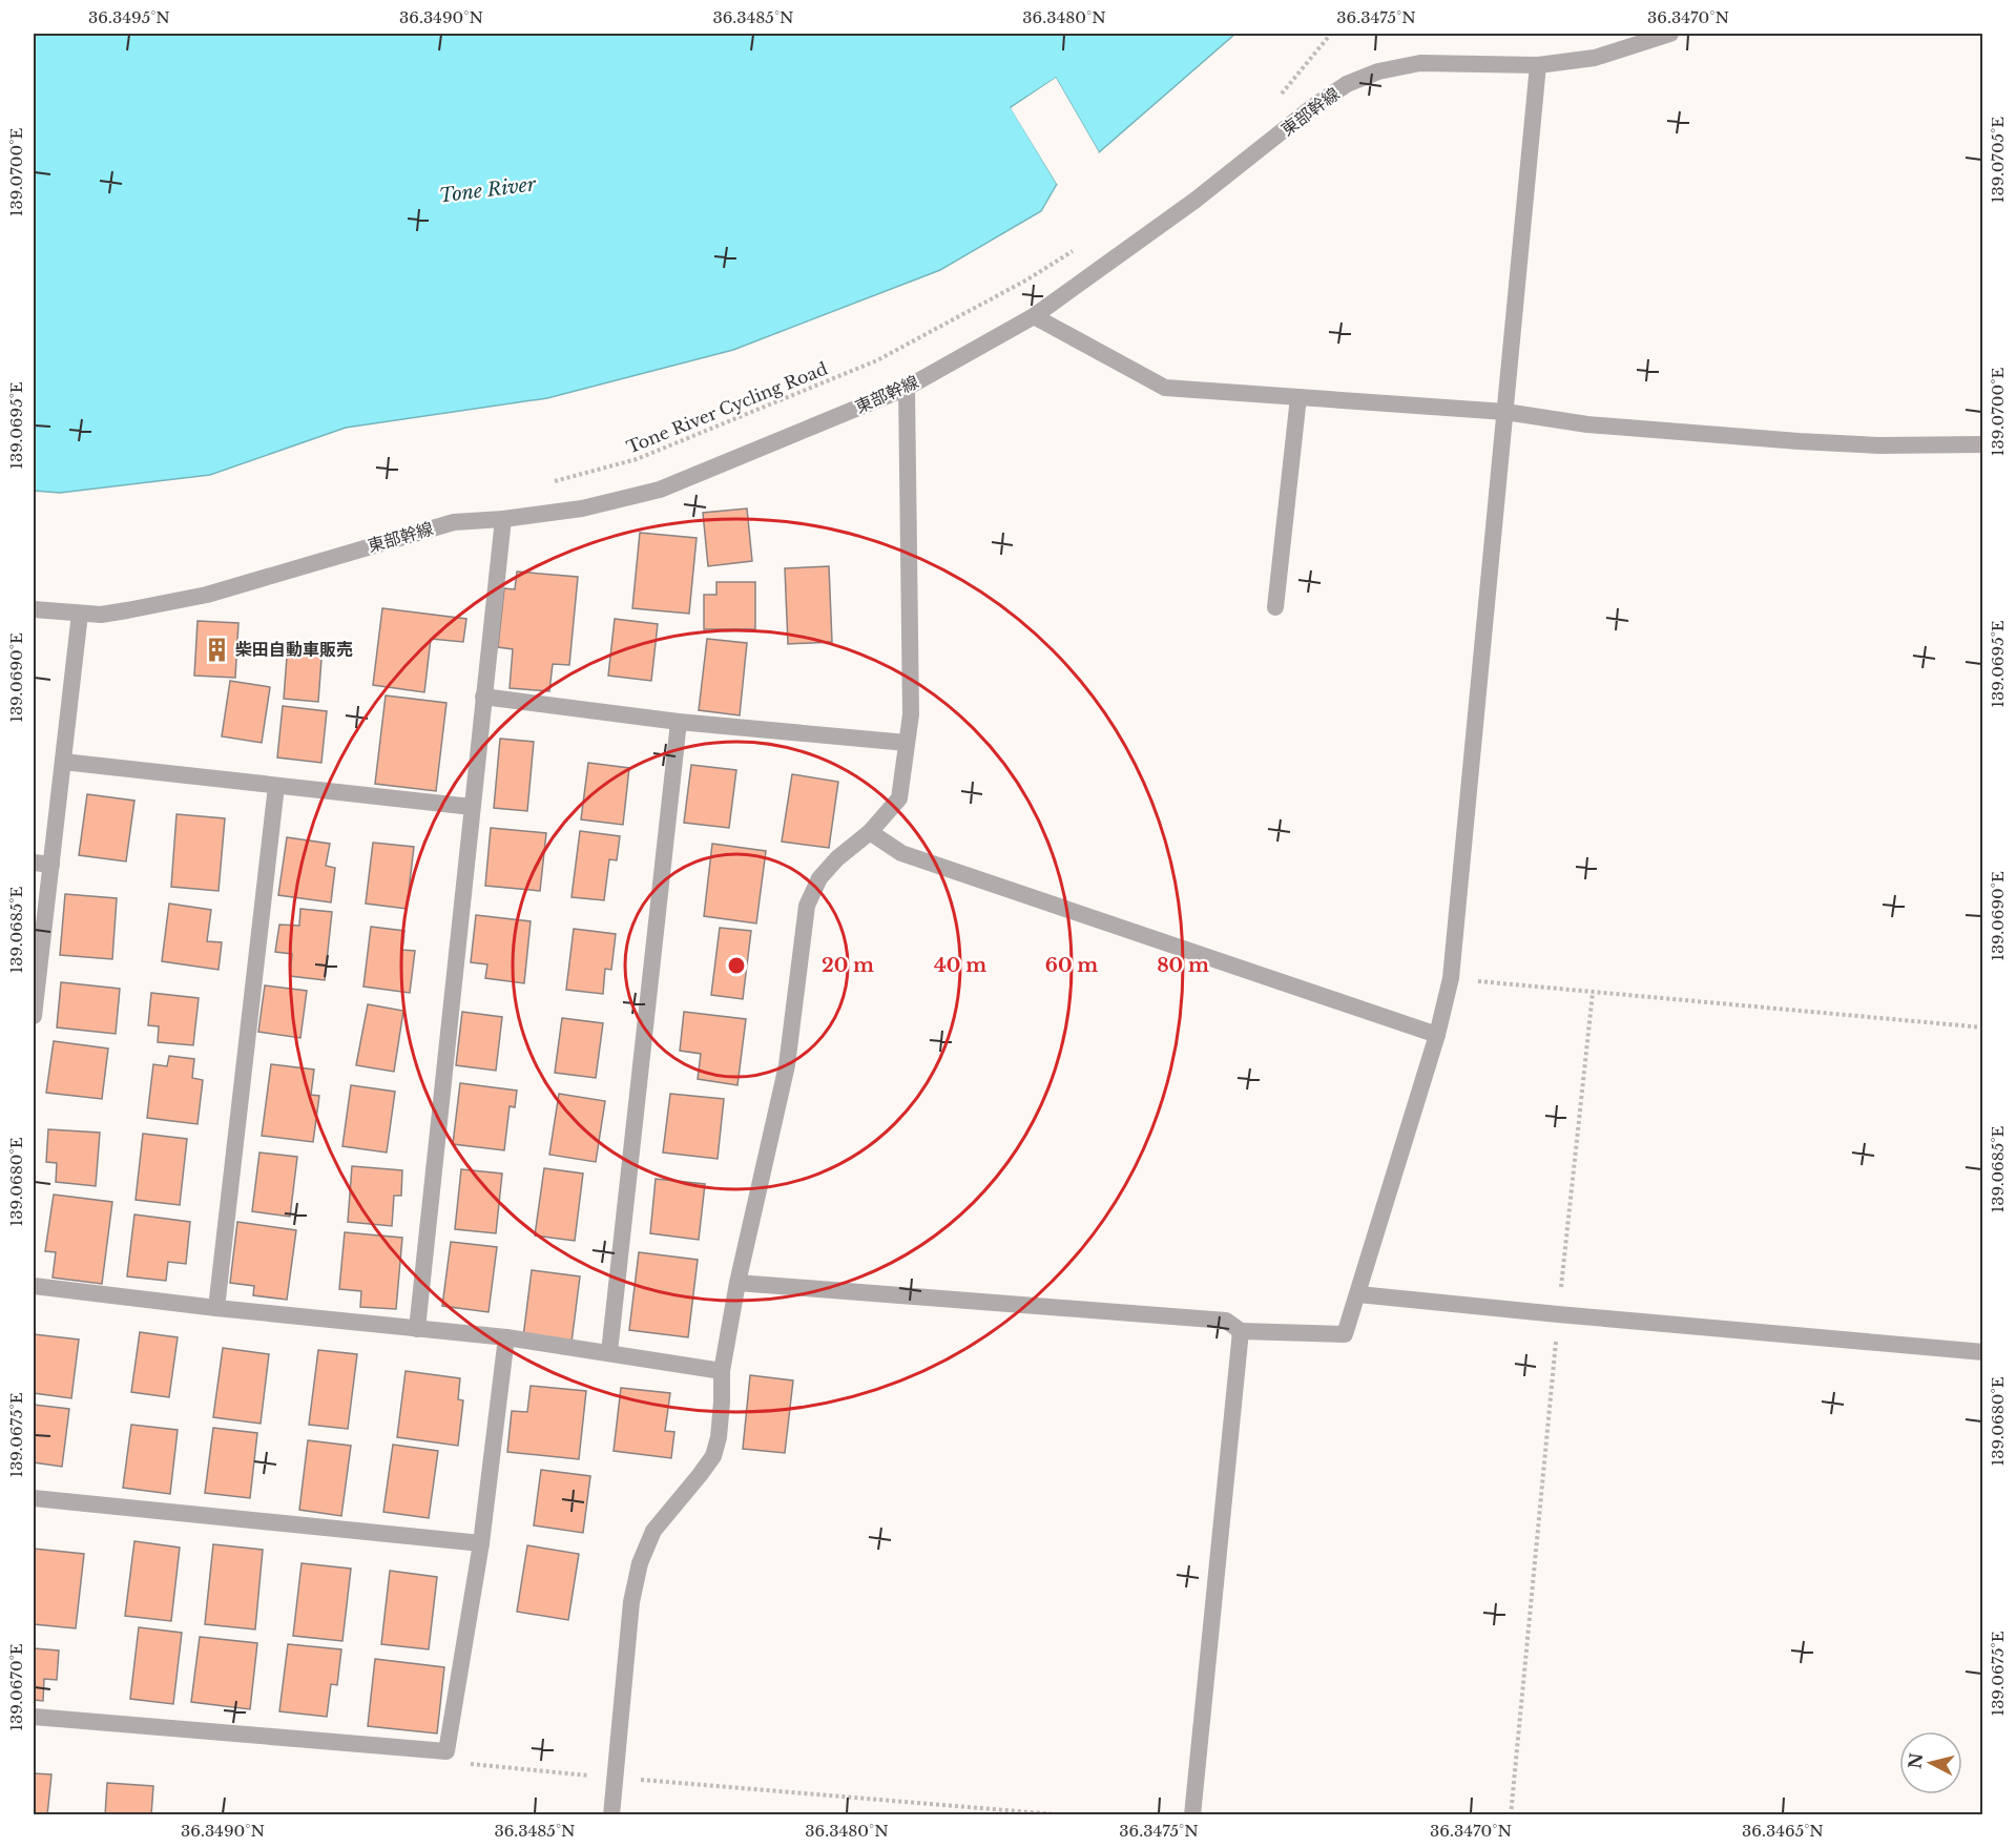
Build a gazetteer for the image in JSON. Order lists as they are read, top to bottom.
{
  "streets": {
    "street": ["東部幹線"],
    "path": ["Tone River Cycling Road"]
  },
  "water": ["Tone River"],
  "places": {
    "building": ["柴田自動車販売"]
  },
  "north": "left",
  "coordinates": [
    "36.3495°N",
    "36.3490°N",
    "36.3485°N",
    "36.3480°N",
    "36.3475°N",
    "36.3470°N",
    "139.0705°E",
    "139.0700°E",
    "139.0695°E",
    "139.0690°E",
    "139.0685°E",
    "139.0680°E",
    "139.0675°E",
    "139.0670°E",
    "36.3465°N"
  ],
  "rings": [
    "20 m",
    "40 m",
    "60 m",
    "80 m"
  ]
}
